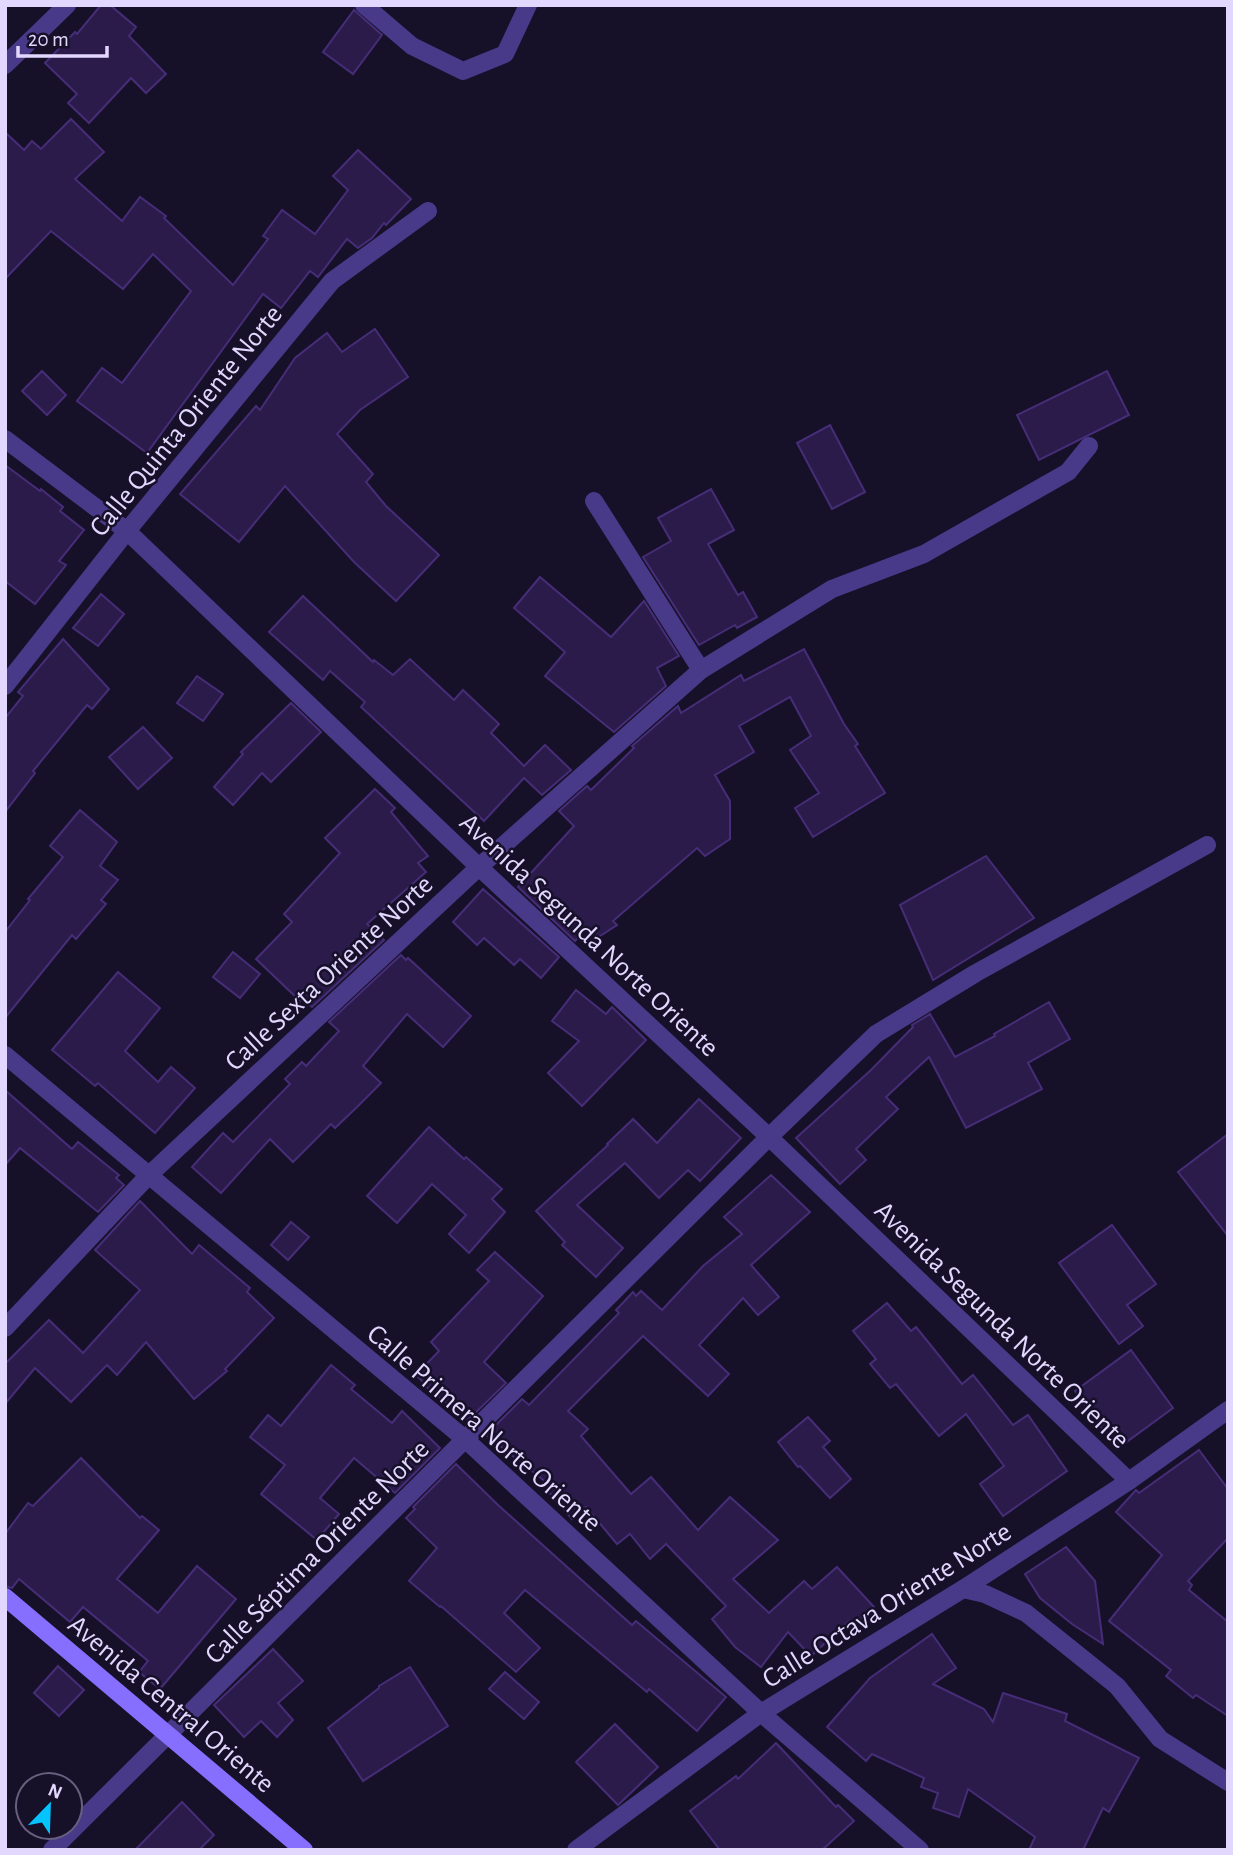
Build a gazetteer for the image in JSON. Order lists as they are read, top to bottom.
{
  "streets": {
    "street": [
      "Calle Quinta Oriente Norte",
      "Avenida Segunda Norte Oriente",
      "Calle Sexta Oriente Norte",
      "Calle Primera Norte Oriente",
      "Calle Séptima Oriente Norte",
      "Calle Octava Oriente Norte",
      "Avenida Central Oriente"
    ]
  },
  "crossings": [
    ["Calle Quinta Oriente Norte", "Avenida Segunda Norte Oriente"],
    ["Avenida Segunda Norte Oriente", "Calle Sexta Oriente Norte"],
    ["Avenida Segunda Norte Oriente", "Calle Séptima Oriente Norte"],
    ["Avenida Segunda Norte Oriente", "Calle Octava Oriente Norte"],
    ["Calle Sexta Oriente Norte", "Calle Primera Norte Oriente"],
    ["Calle Primera Norte Oriente", "Calle Séptima Oriente Norte"],
    ["Calle Primera Norte Oriente", "Calle Octava Oriente Norte"],
    ["Calle Séptima Oriente Norte", "Avenida Central Oriente"]
  ],
  "scale_bar": "20 m",
  "north": "top right"
}
